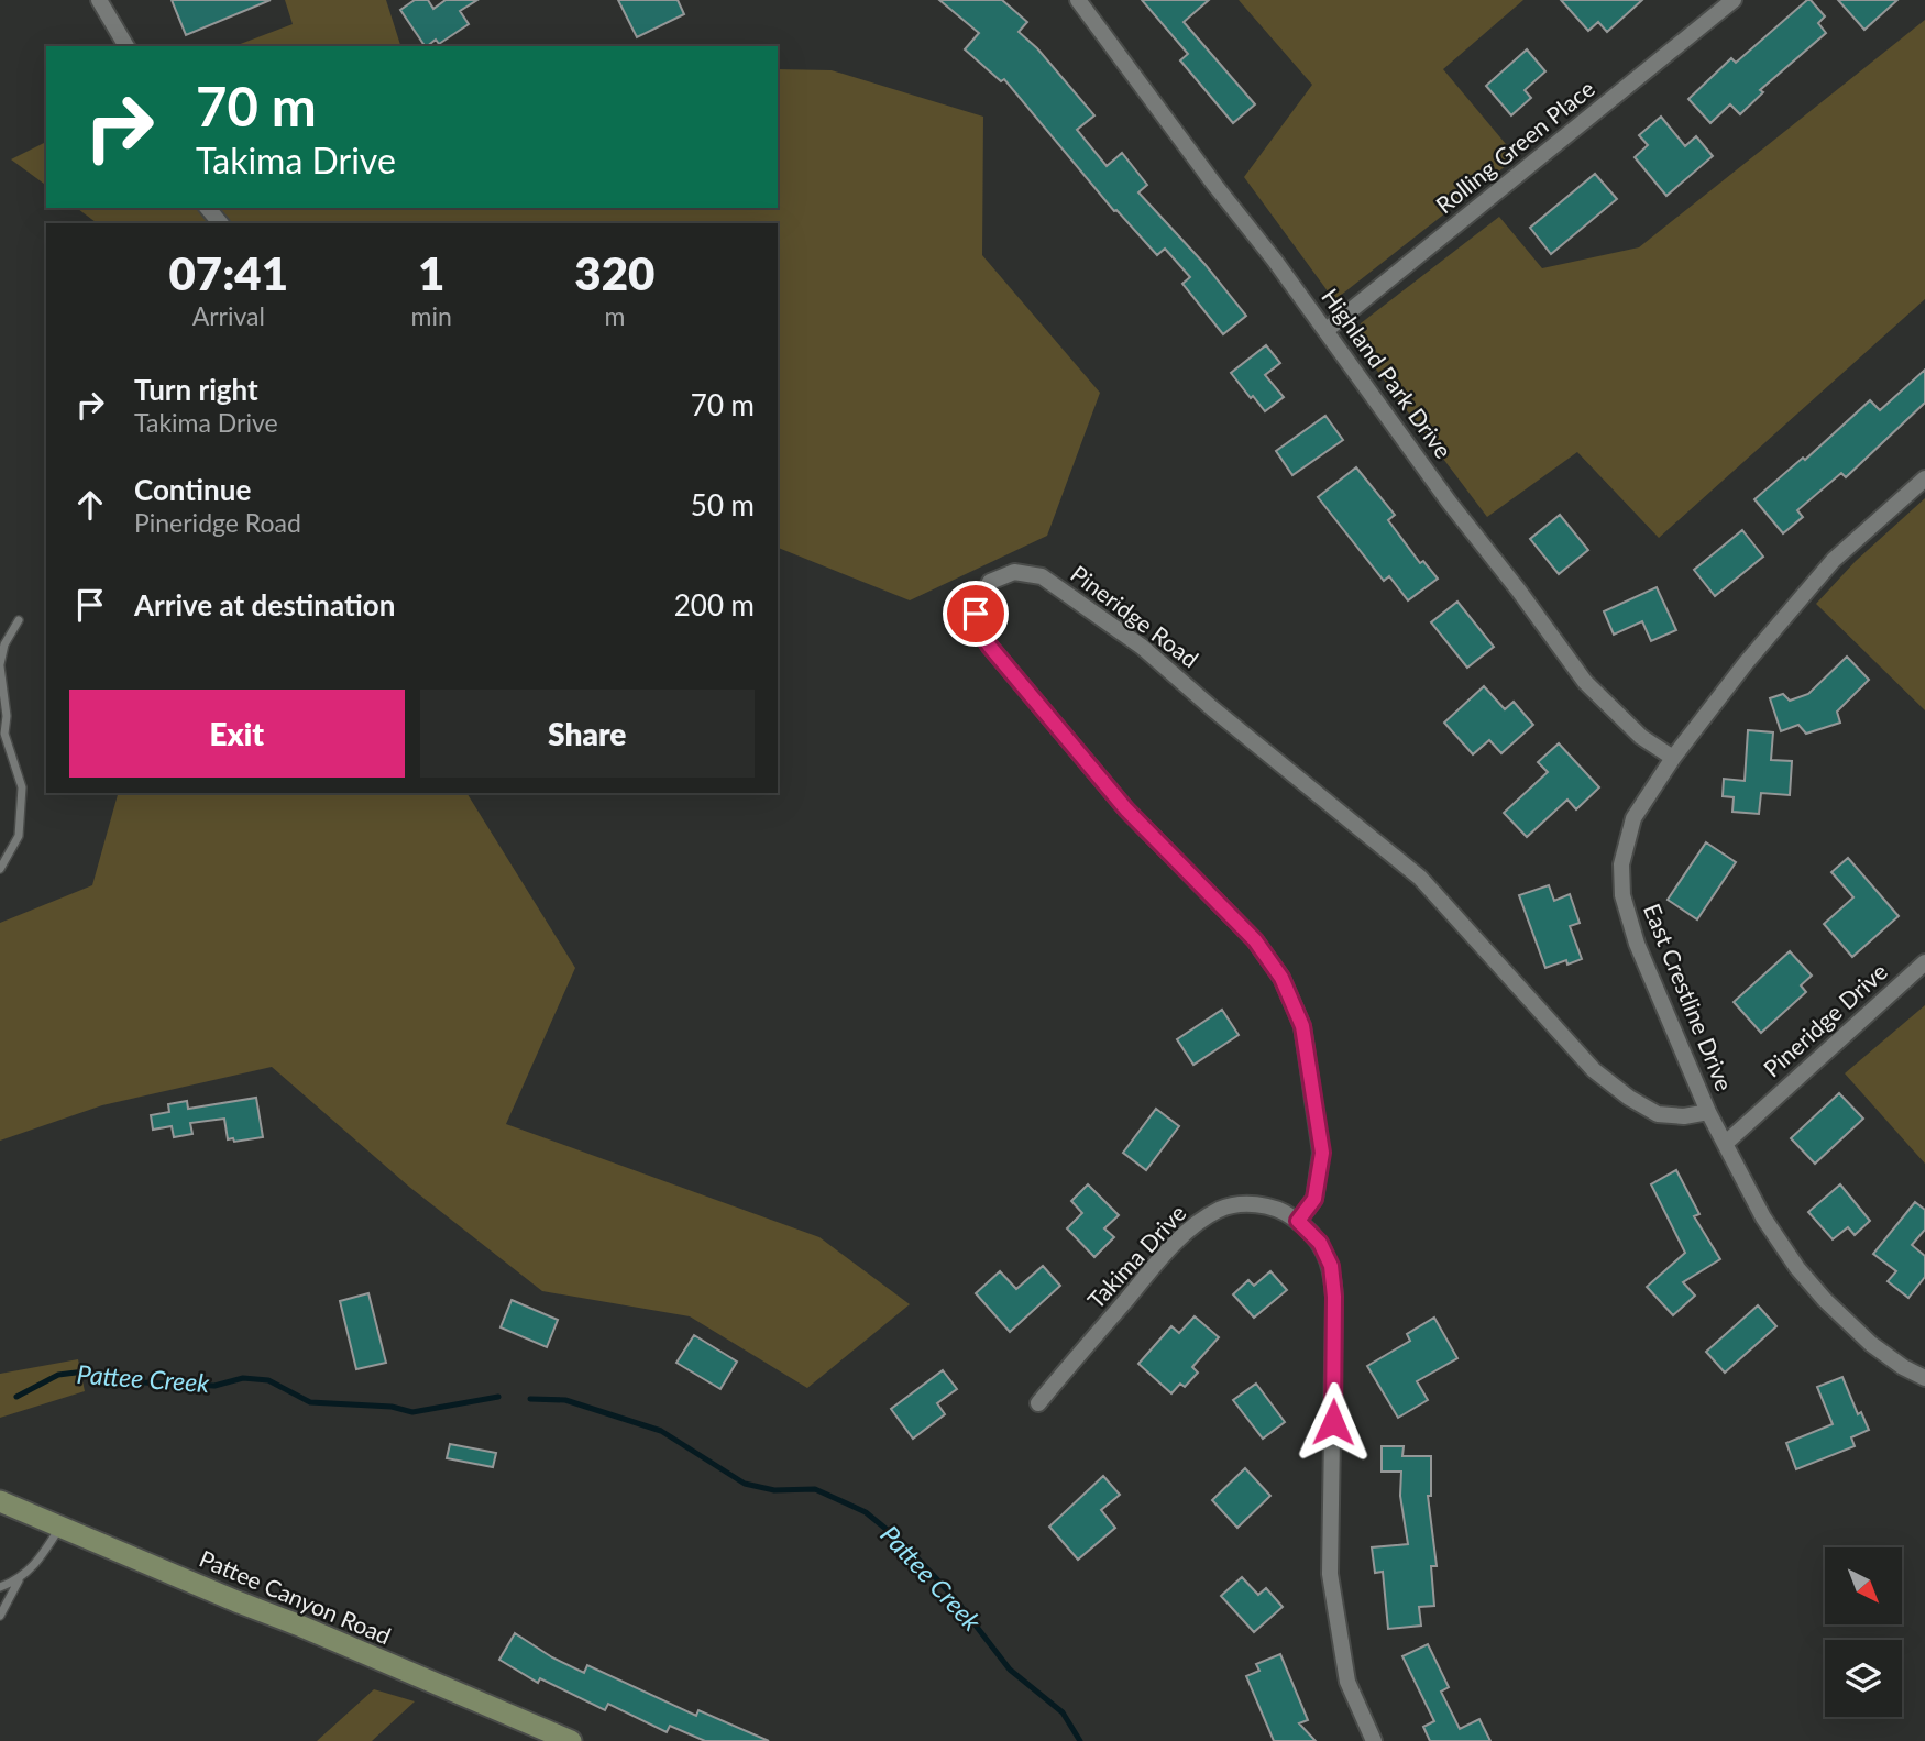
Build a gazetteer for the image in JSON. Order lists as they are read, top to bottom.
{
  "streets": {
    "street": [
      "Rolling Green Place",
      "Highland Park Drive",
      "Pineridge Road",
      "East Crestline Drive",
      "Pineridge Drive",
      "Takima Drive",
      "Pattee Canyon Road"
    ]
  },
  "crossings": [
    ["Rolling Green Place", "Highland Park Drive"],
    ["Highland Park Drive", "East Crestline Drive"],
    ["Pineridge Road", "East Crestline Drive"],
    ["Pineridge Road", "Takima Drive"],
    ["East Crestline Drive", "Pineridge Drive"]
  ],
  "water": ["Pattee Creek"],
  "north": "bottom right",
  "page": {
    "turn": ["70 m", "Takima Drive"],
    "eta": [
      "07:41",
      "Arrival",
      "1",
      "min",
      "320",
      "m"
    ],
    "list": [
      {
        "name": "Turn right",
        "note": "Takima Drive",
        "value": "70 m"
      },
      {
        "name": "Continue",
        "note": "Pineridge Road",
        "value": "50 m"
      },
      {
        "name": "Arrive at destination",
        "value": "200 m"
      }
    ],
    "buttons": ["Exit", "Share"]
  }
}
